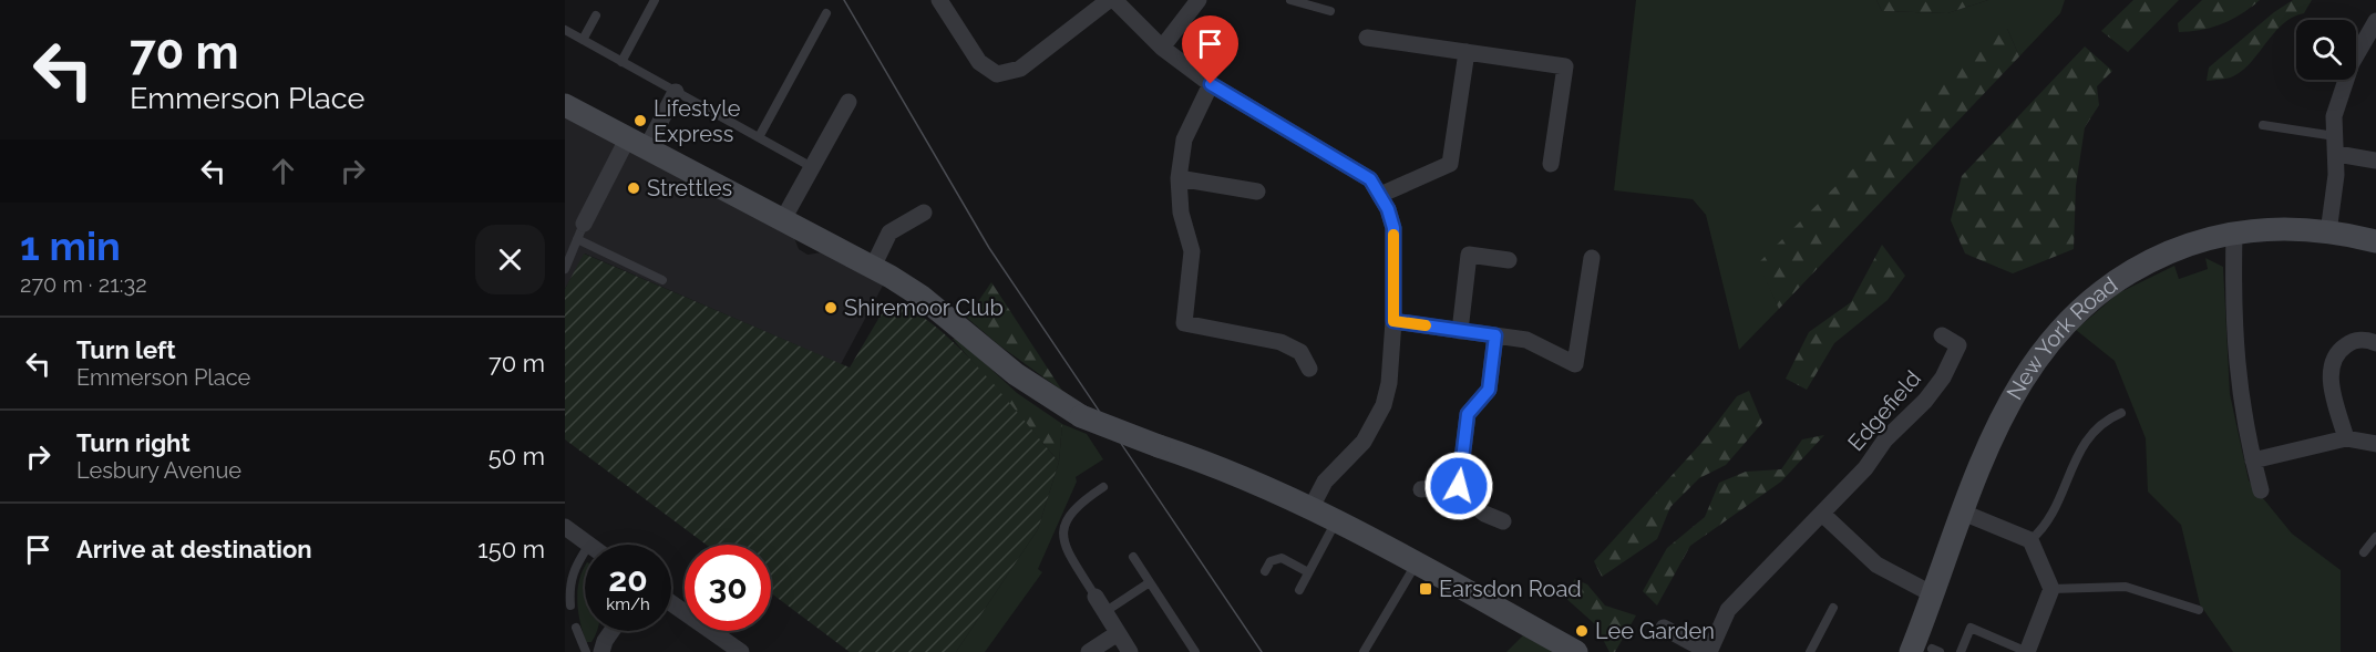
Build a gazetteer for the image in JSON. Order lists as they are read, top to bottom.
{
  "streets": {
    "street": ["New York Road", "Edgefield"]
  },
  "places": {
    "other": [
      "Lifestyle Express",
      "Strettles",
      "Shiremoor Club",
      "Lee Garden"
    ],
    "transit": ["Earsdon Road"]
  },
  "page": {
    "turn": ["70 m", "Emmerson Place"],
    "heading": ["1 min", "270 m · 21:32"],
    "list": [
      {
        "name": "Turn left",
        "note": "Emmerson Place",
        "value": "70 m"
      },
      {
        "name": "Turn right",
        "note": "Lesbury Avenue",
        "value": "50 m"
      },
      {
        "name": "Arrive at destination",
        "value": "150 m"
      }
    ],
    "speed": "20 km/h",
    "limit": "30"
  }
}
